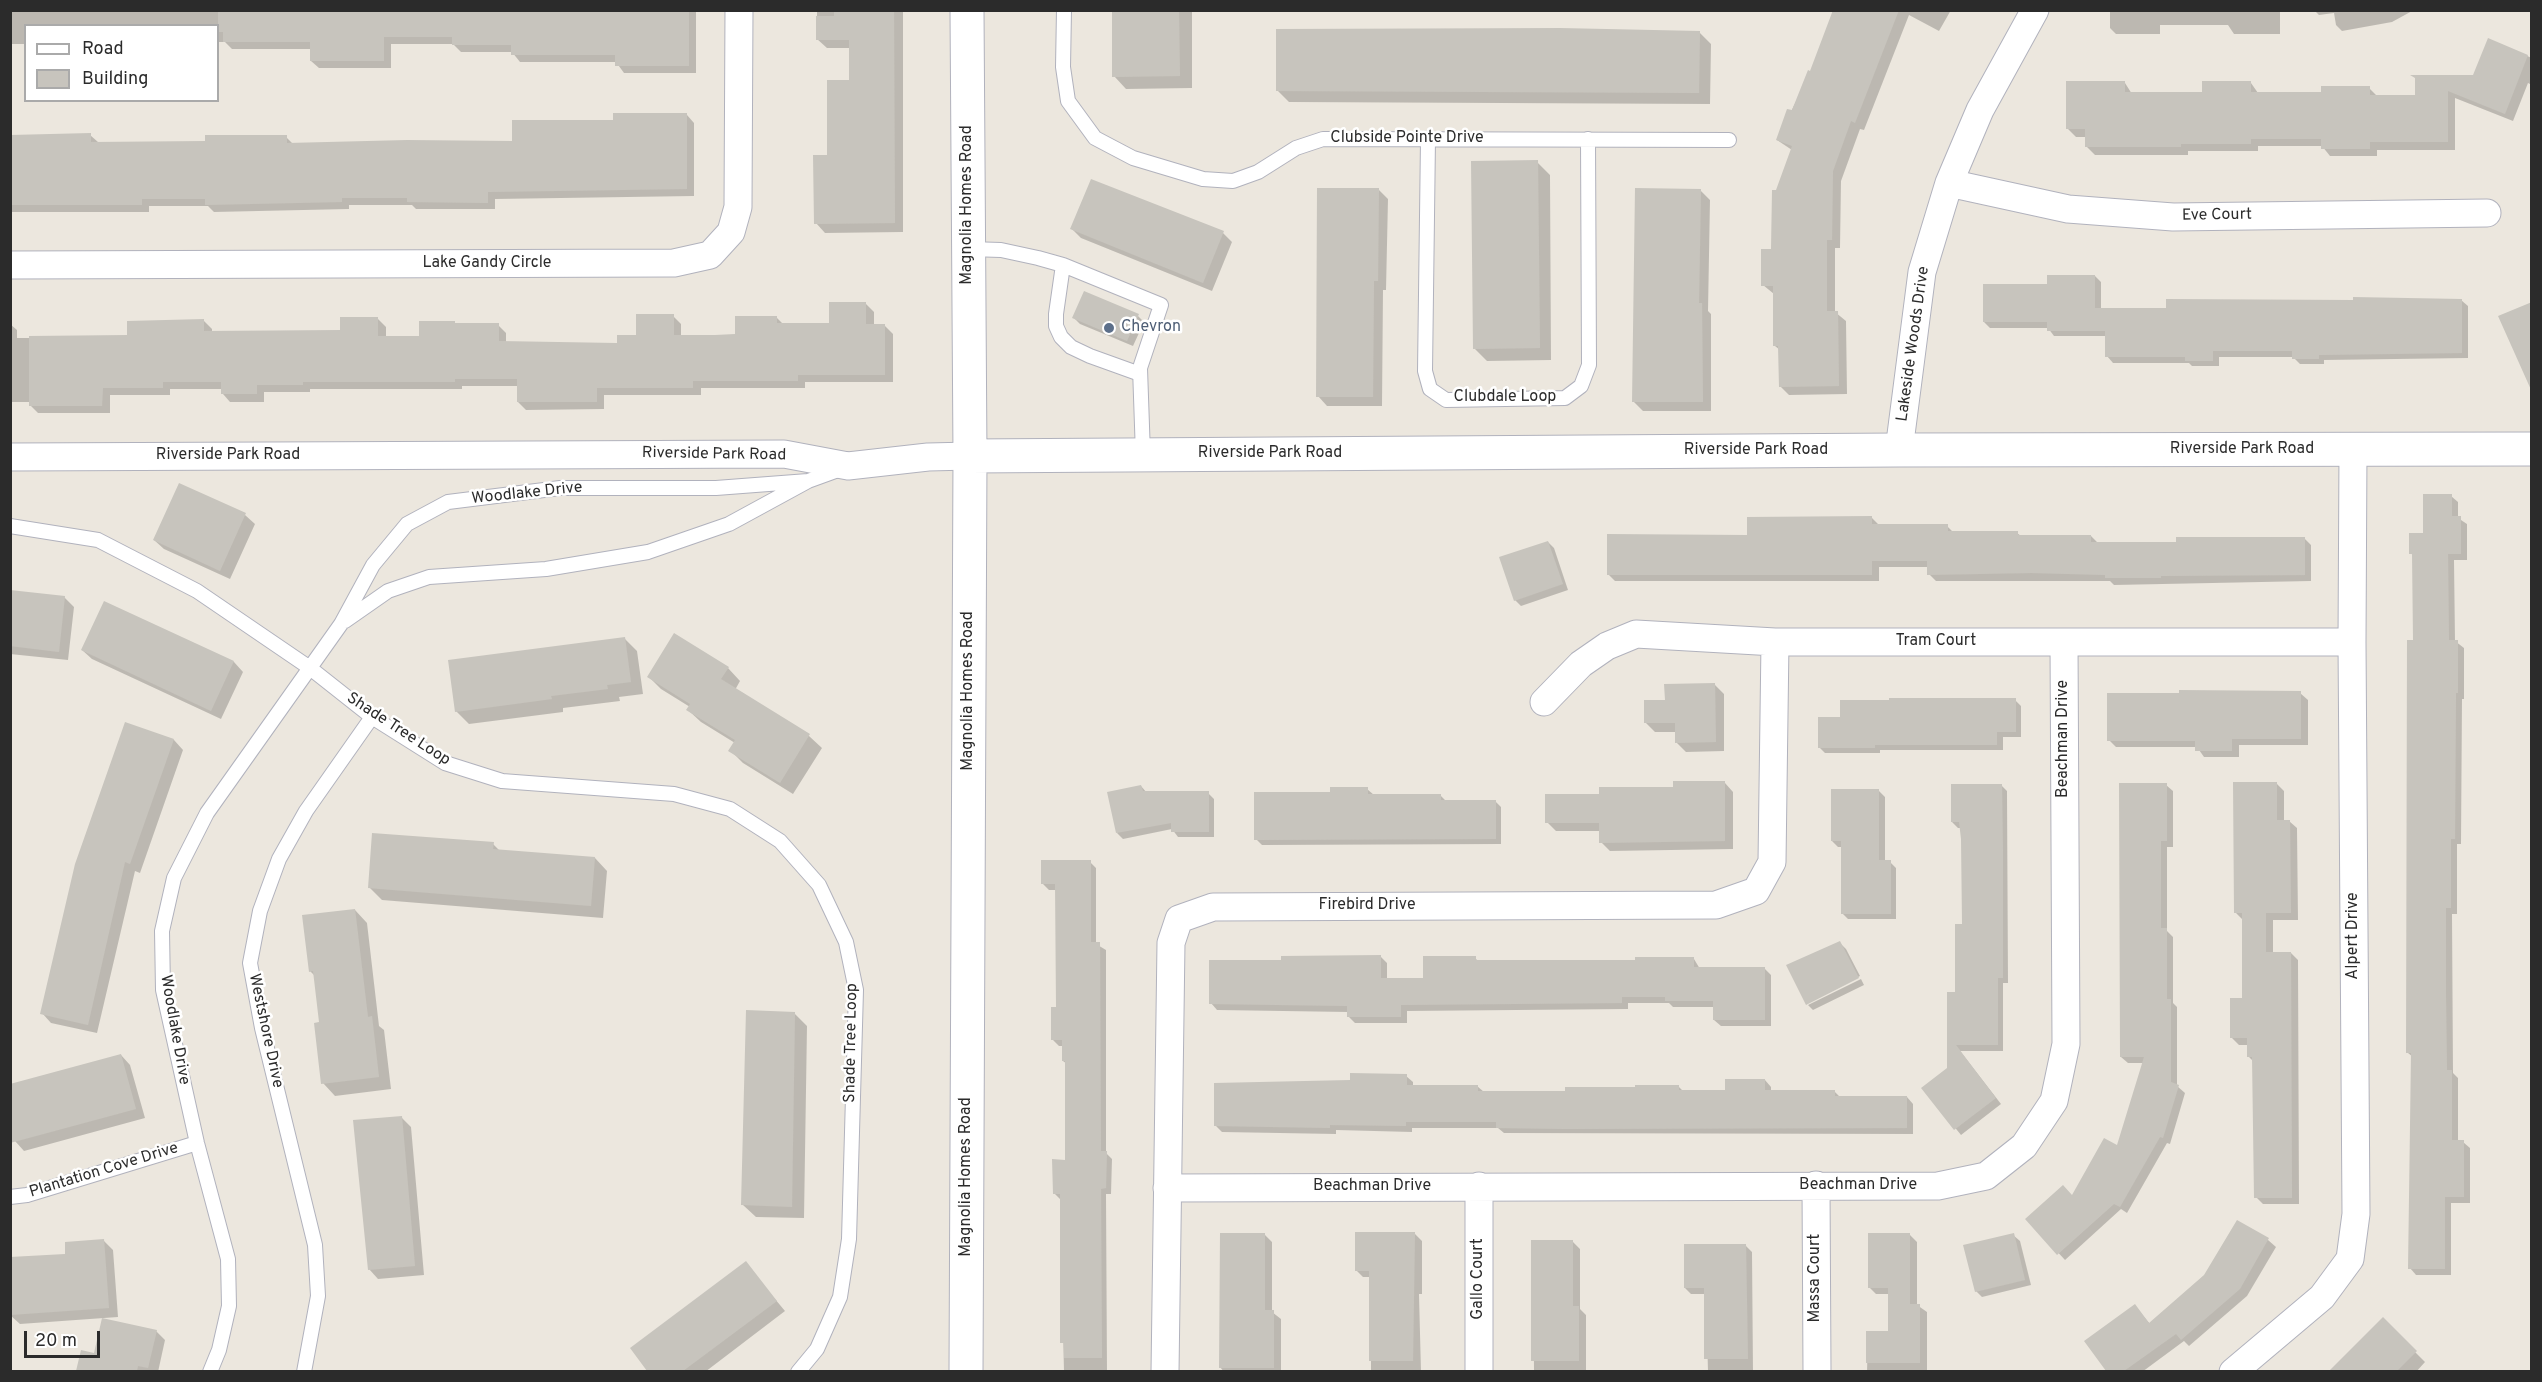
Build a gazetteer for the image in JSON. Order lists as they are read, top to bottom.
{
  "streets": {
    "street": [
      "Magnolia Homes Road",
      "Eve Court",
      "Lake Gandy Circle",
      "Lakeside Woods Drive",
      "Riverside Park Road",
      "Tram Court",
      "Beachman Drive",
      "Firebird Drive",
      "Alpert Drive",
      "Massa Court",
      "Gallo Court"
    ],
    "lane": [
      "Clubside Pointe Drive",
      "Clubdale Loop",
      "Woodlake Drive",
      "Shade Tree Loop",
      "Westshore Drive",
      "Plantation Cove Drive"
    ]
  },
  "crossings": [
    ["Clubside Pointe Drive", "Clubdale Loop"],
    ["Magnolia Homes Road", "Riverside Park Road"],
    ["Eve Court", "Lakeside Woods Drive"],
    ["Lakeside Woods Drive", "Riverside Park Road"],
    ["Riverside Park Road", "Woodlake Drive"],
    ["Riverside Park Road", "Alpert Drive"],
    ["Woodlake Drive", "Shade Tree Loop"],
    ["Woodlake Drive", "Plantation Cove Drive"],
    ["Tram Court", "Beachman Drive"],
    ["Tram Court", "Firebird Drive"],
    ["Tram Court", "Alpert Drive"],
    ["Shade Tree Loop", "Westshore Drive"],
    ["Beachman Drive", "Firebird Drive"],
    ["Beachman Drive", "Massa Court"],
    ["Beachman Drive", "Gallo Court"]
  ],
  "places": ["Chevron"],
  "legend": ["Road", "Building"],
  "scale_bar": "20 m"
}
